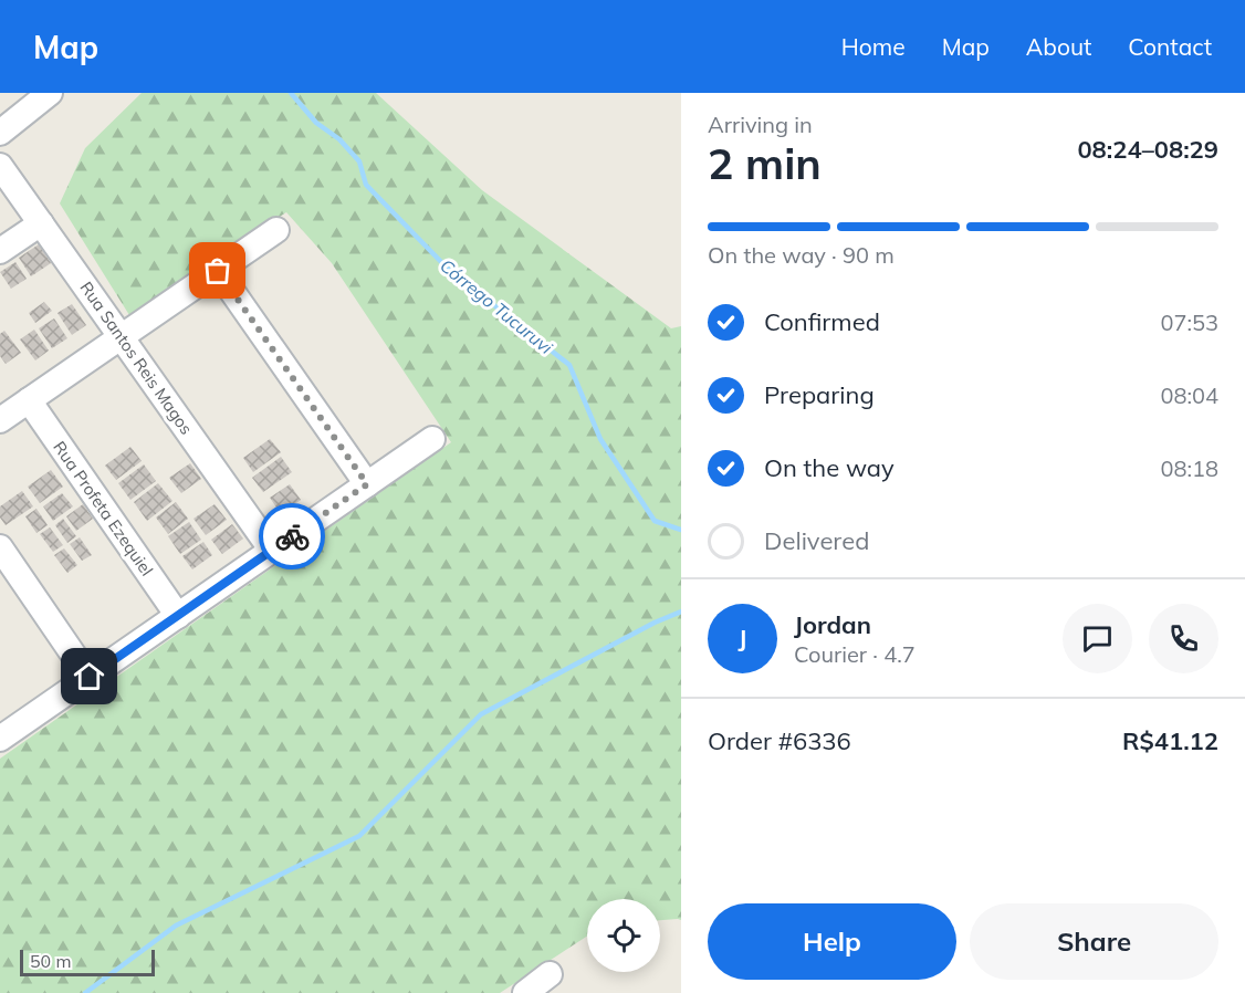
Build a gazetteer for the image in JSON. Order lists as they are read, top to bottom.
{
  "streets": {
    "street": ["Rua Santos Reis Magos", "Rua Profeta Ezequiel"]
  },
  "water": ["Córrego Tucuruvi"],
  "scale_bar": "50 m",
  "page": {
    "header": "Map",
    "nav": [
      "Home",
      "Map",
      "About",
      "Contact"
    ],
    "heading": ["2 min", "Arriving in", "08:24–08:29"],
    "panel": [
      "Jordan",
      "Courier · 4.7",
      "Order #6336",
      "R$41.12"
    ],
    "bar": "On the way · 90 m",
    "list": [
      ["Confirmed", "07:53"],
      ["Preparing", "08:04"],
      ["On the way", "08:18"],
      "Delivered"
    ],
    "round": "J",
    "buttons": ["Help", "Share"],
    "scale": "50 m"
  }
}
